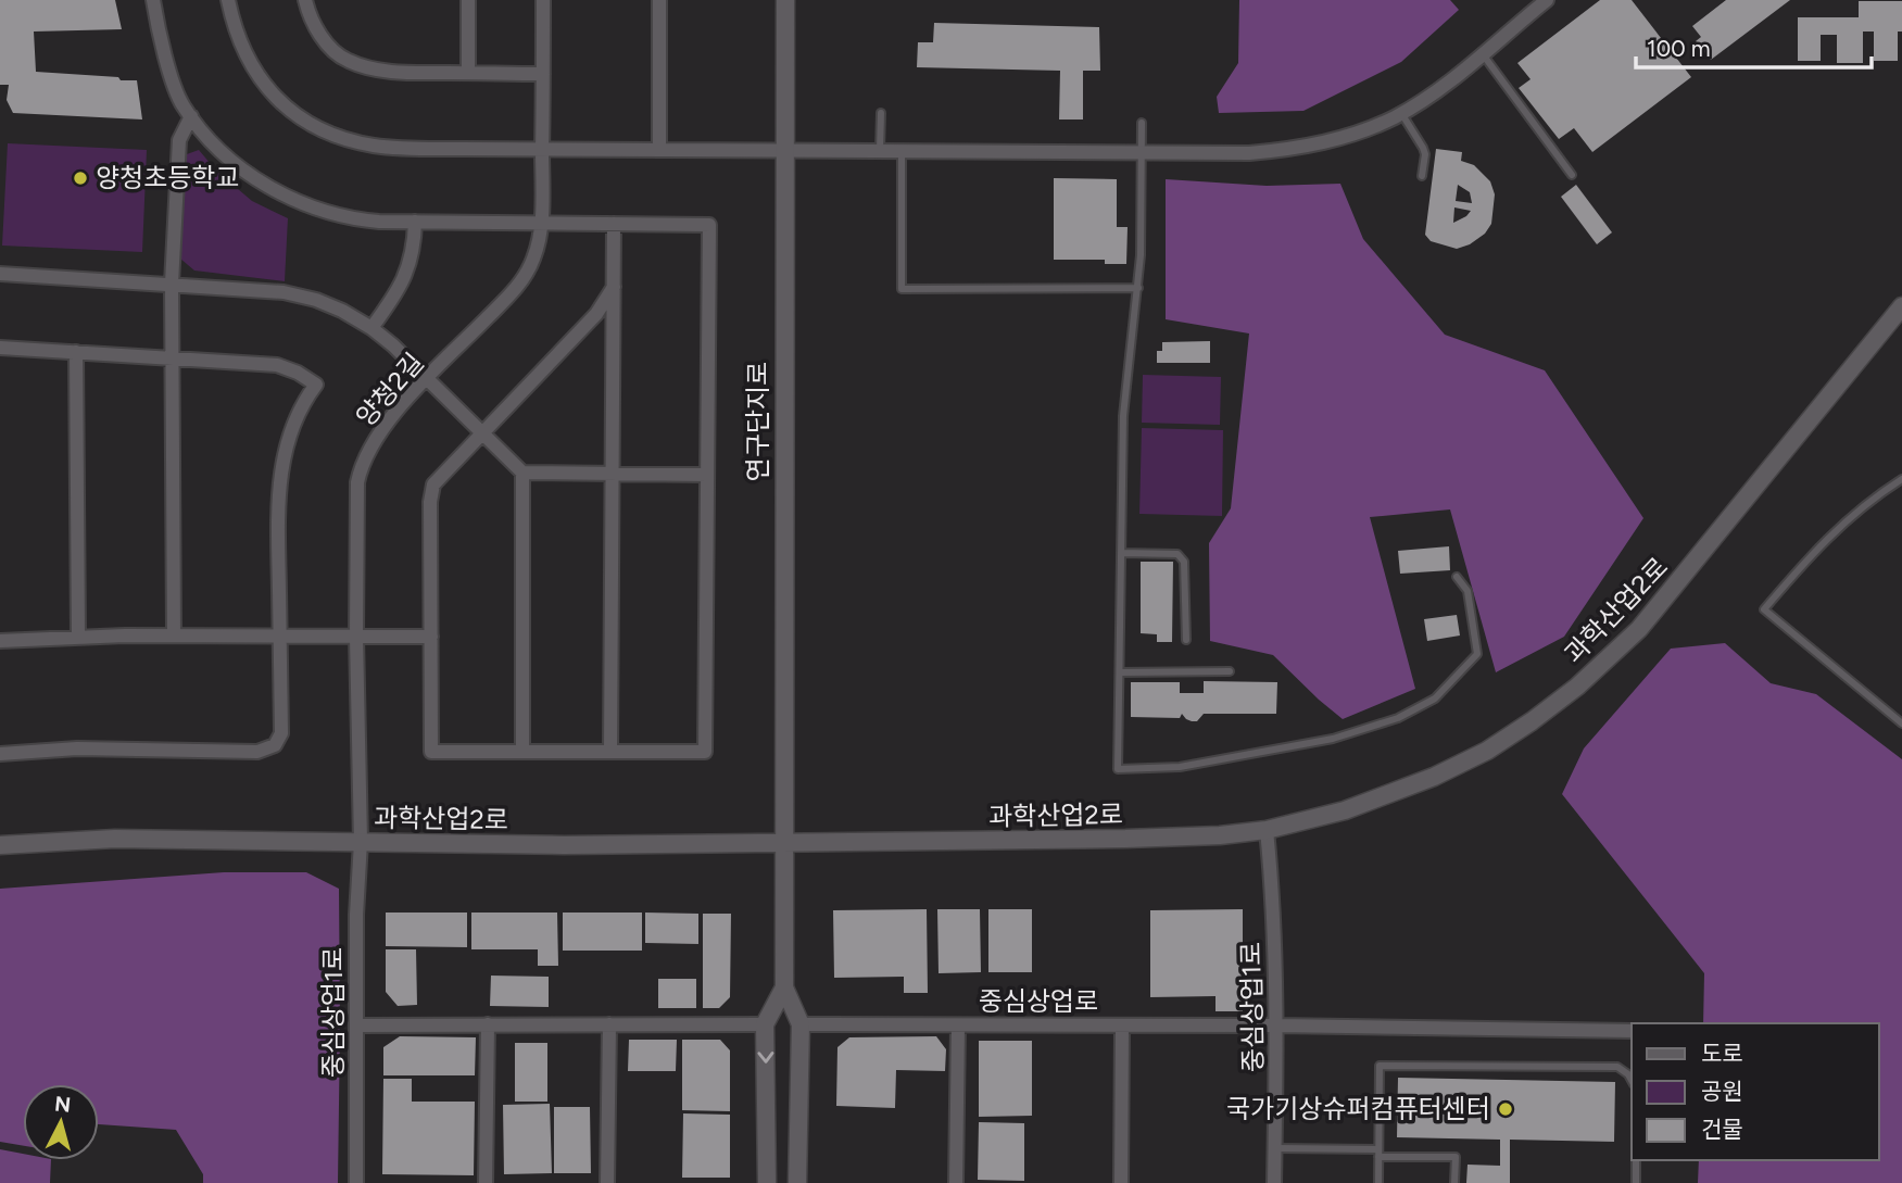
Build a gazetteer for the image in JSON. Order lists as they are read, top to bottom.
{
  "streets": {
    "street": [
      "양청2길",
      "연구단지로",
      "과학산업2로",
      "중심상업로",
      "중심상업1로"
    ]
  },
  "crossings": [
    ["양청2길", "과학산업2로"],
    ["양청2길", "중심상업1로"],
    ["연구단지로", "과학산업2로"],
    ["과학산업2로", "중심상업1로"],
    ["중심상업로", "중심상업1로"]
  ],
  "places": ["양청초등학교", "국가기상슈퍼컴퓨터센터"],
  "legend": ["도로", "공원", "건물"],
  "scale_bar": "100 m",
  "north": "top"
}
